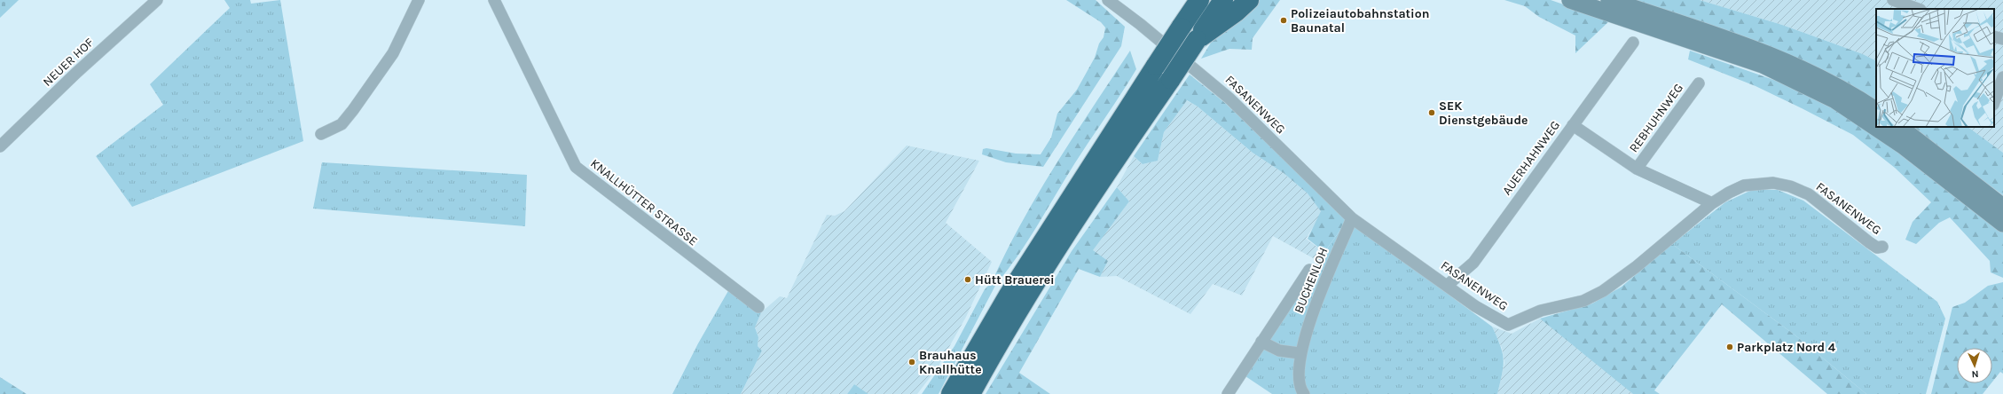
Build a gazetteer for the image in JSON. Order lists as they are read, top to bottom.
{
  "streets": {
    "street": [
      "NEUER HOF",
      "FASANENWEG",
      "REBHUHNWEG",
      "AUERHAHNWEG",
      "KNALLHÜTTER STRASSE",
      "BUCHENLOH"
    ]
  },
  "crossings": [
    ["FASANENWEG", "AUERHAHNWEG"],
    ["FASANENWEG", "BUCHENLOH"]
  ],
  "places": [
    "Polizeiautobahnstation Baunatal",
    "SEK Dienstgebäude",
    "Hütt Brauerei",
    "Parkplatz Nord 4",
    "Brauhaus Knallhütte"
  ],
  "north": "bottom"
}
